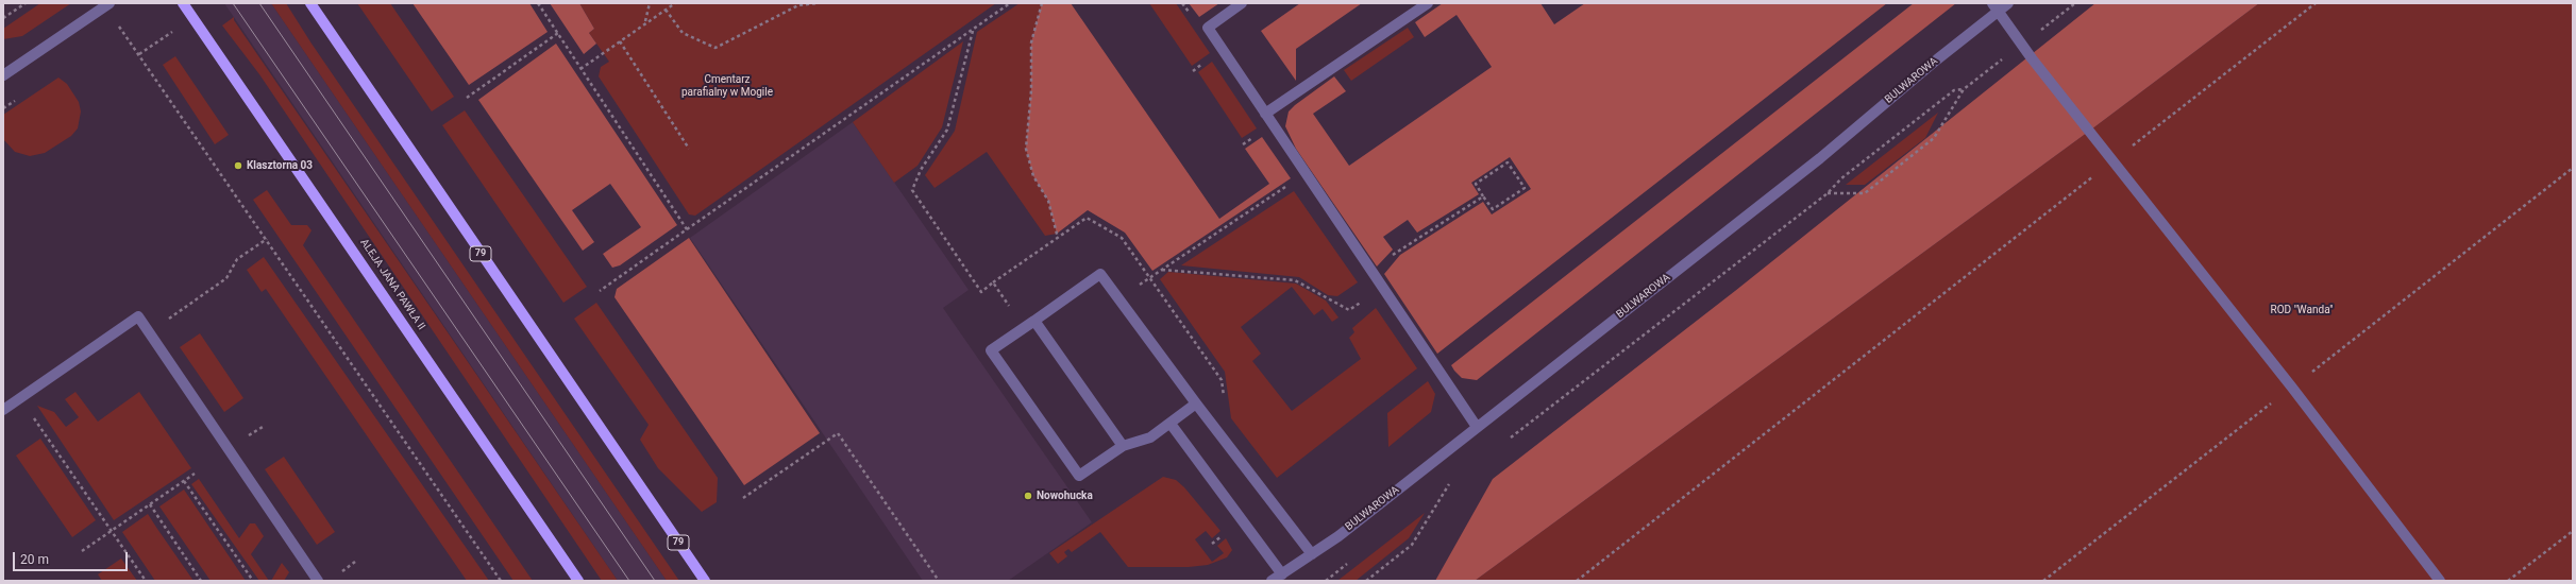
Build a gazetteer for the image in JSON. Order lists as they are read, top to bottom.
{
  "streets": {
    "main road": ["79", "ALEJA JANA PAWŁA II"],
    "street": ["BULWAROWA"]
  },
  "parks": ["Cmentarz parafialny w Mogile", "ROD \"Wanda\""],
  "places": ["Klasztorna 03", "Nowohucka"],
  "scale_bar": "20 m"
}
